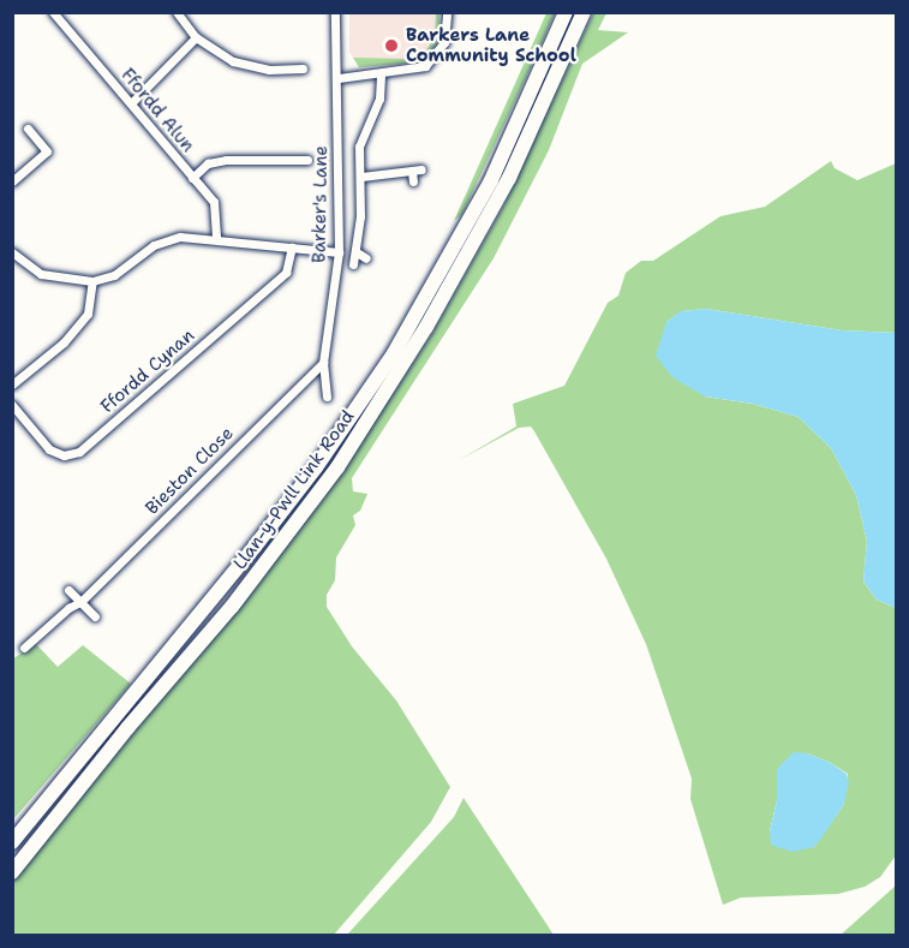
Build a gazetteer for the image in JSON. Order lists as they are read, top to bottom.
{
  "streets": {
    "highway": ["Llan-y-Pwll Link Road"],
    "street": [
      "Ffordd Alun",
      "Barker's Lane",
      "Ffordd Cynan",
      "Bieston Close"
    ]
  },
  "crossings": [
    ["Barker's Lane", "Bieston Close"]
  ],
  "places": ["Barkers Lane Community School"]
}
